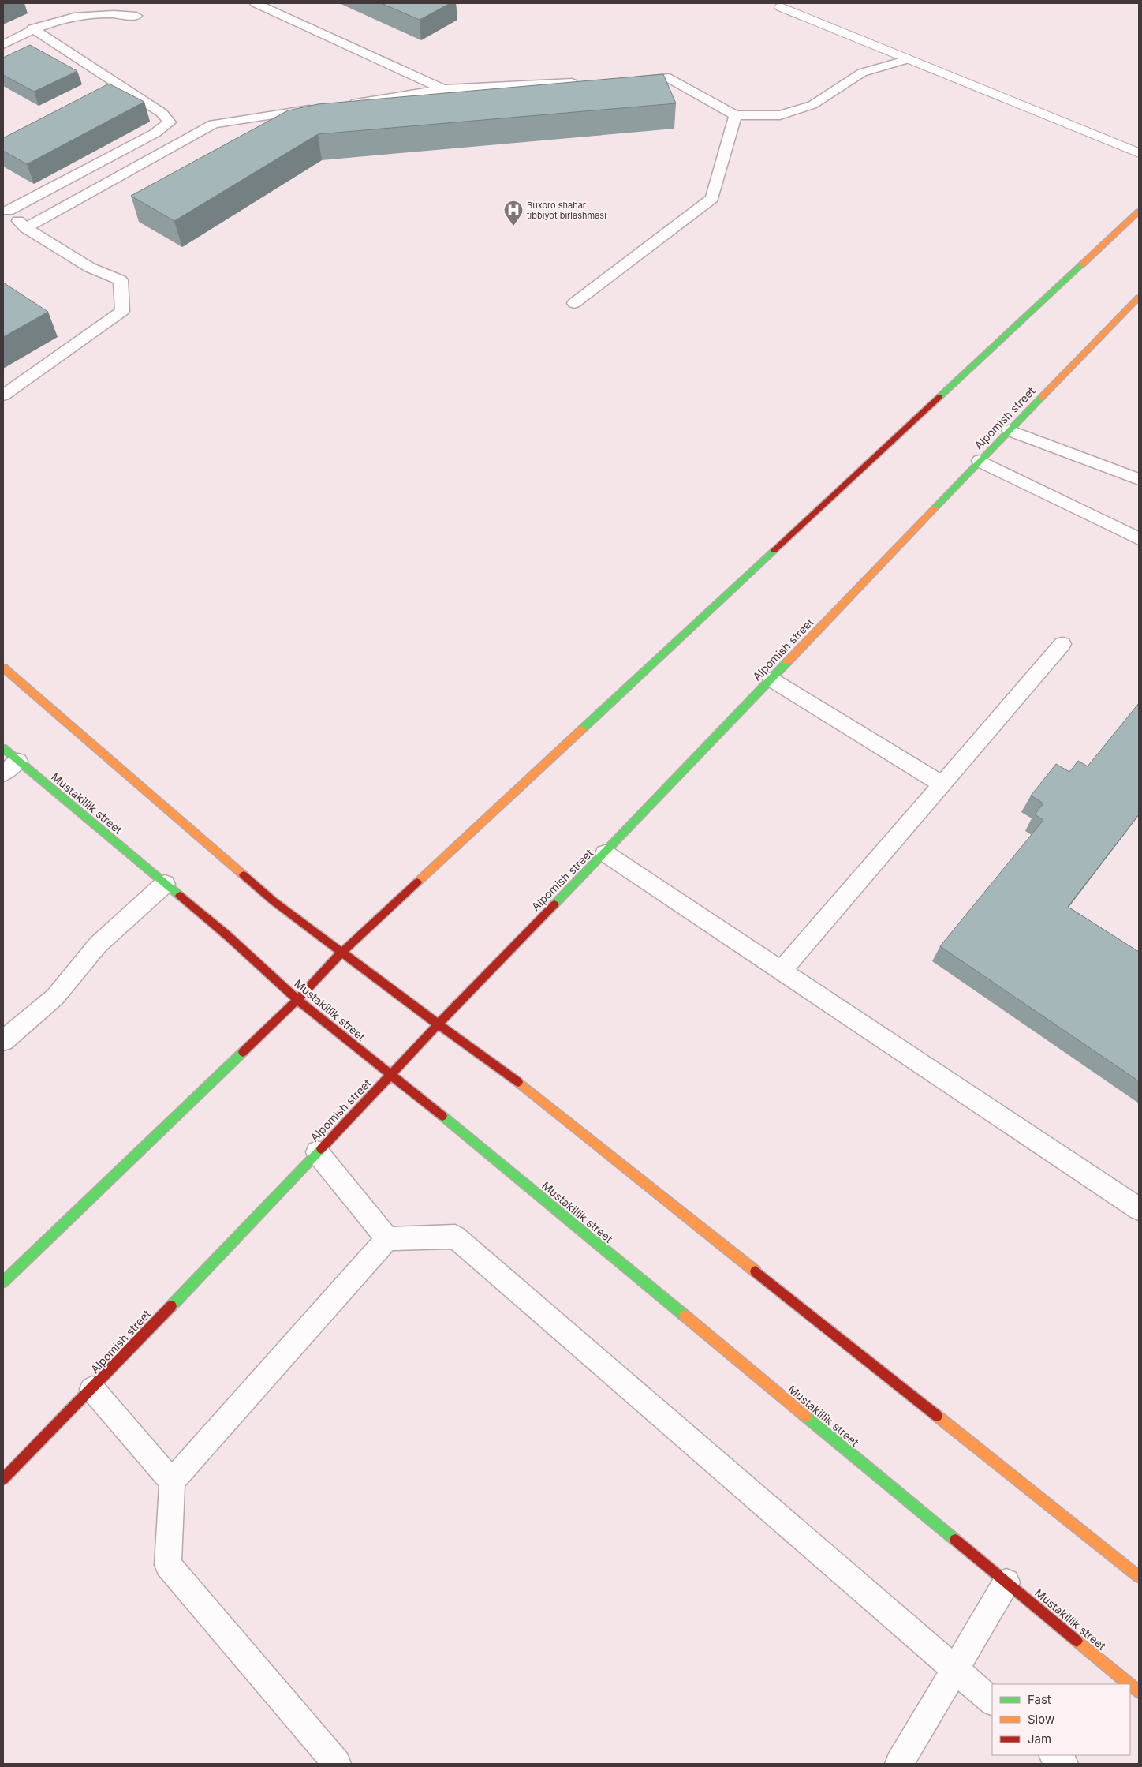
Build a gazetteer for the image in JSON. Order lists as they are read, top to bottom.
{
  "streets": {
    "main road": ["Alpomish street", "Mustakillik street"]
  },
  "crossings": [
    ["Alpomish street", "Mustakillik street"]
  ],
  "places": {
    "hospital": ["Buxoro shahar tibbiyot birlashmasi"]
  },
  "legend": ["Fast", "Slow", "Jam"]
}
